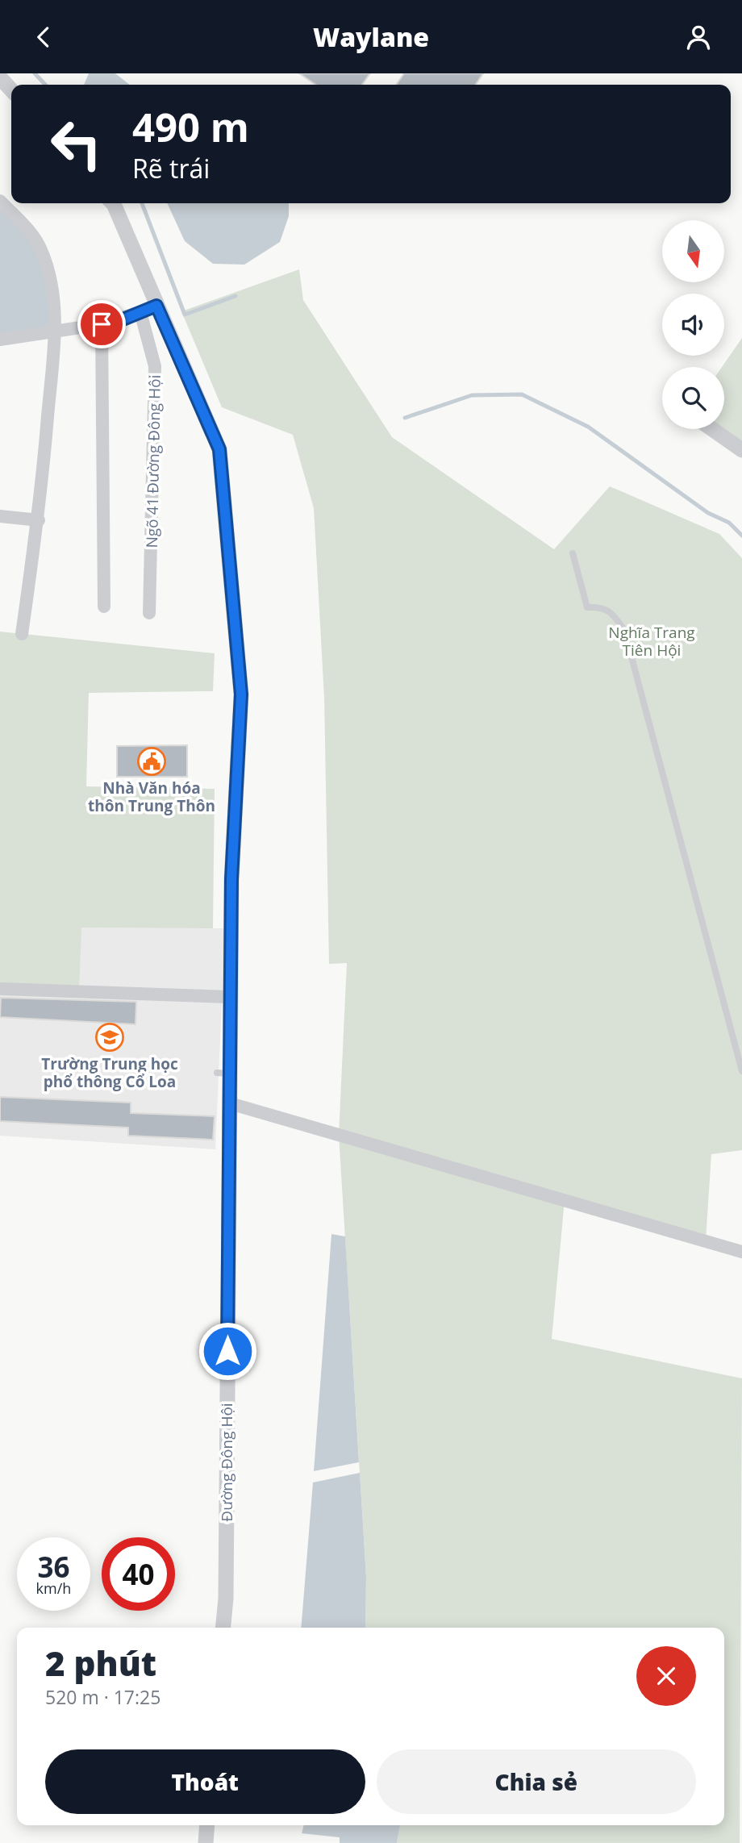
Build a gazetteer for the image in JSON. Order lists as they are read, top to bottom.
{
  "streets": {
    "street": ["Ngõ 41 Đường Đông Hội", "Đường Đông Hội"]
  },
  "parks": ["Nghĩa Trang Tiên Hội"],
  "places": {
    "public building": ["Nhà Văn hóa thôn Trung Thôn"],
    "school or university": ["Trường Trung học phổ thông Cổ Loa"]
  },
  "north": "bottom",
  "page": {
    "header": "Waylane",
    "turn": ["490 m", "Rẽ trái"],
    "speed": "36 km/h",
    "limit": "40",
    "heading": ["2 phút", "520 m · 17:25"],
    "buttons": ["Thoát", "Chia sẻ"]
  }
}
